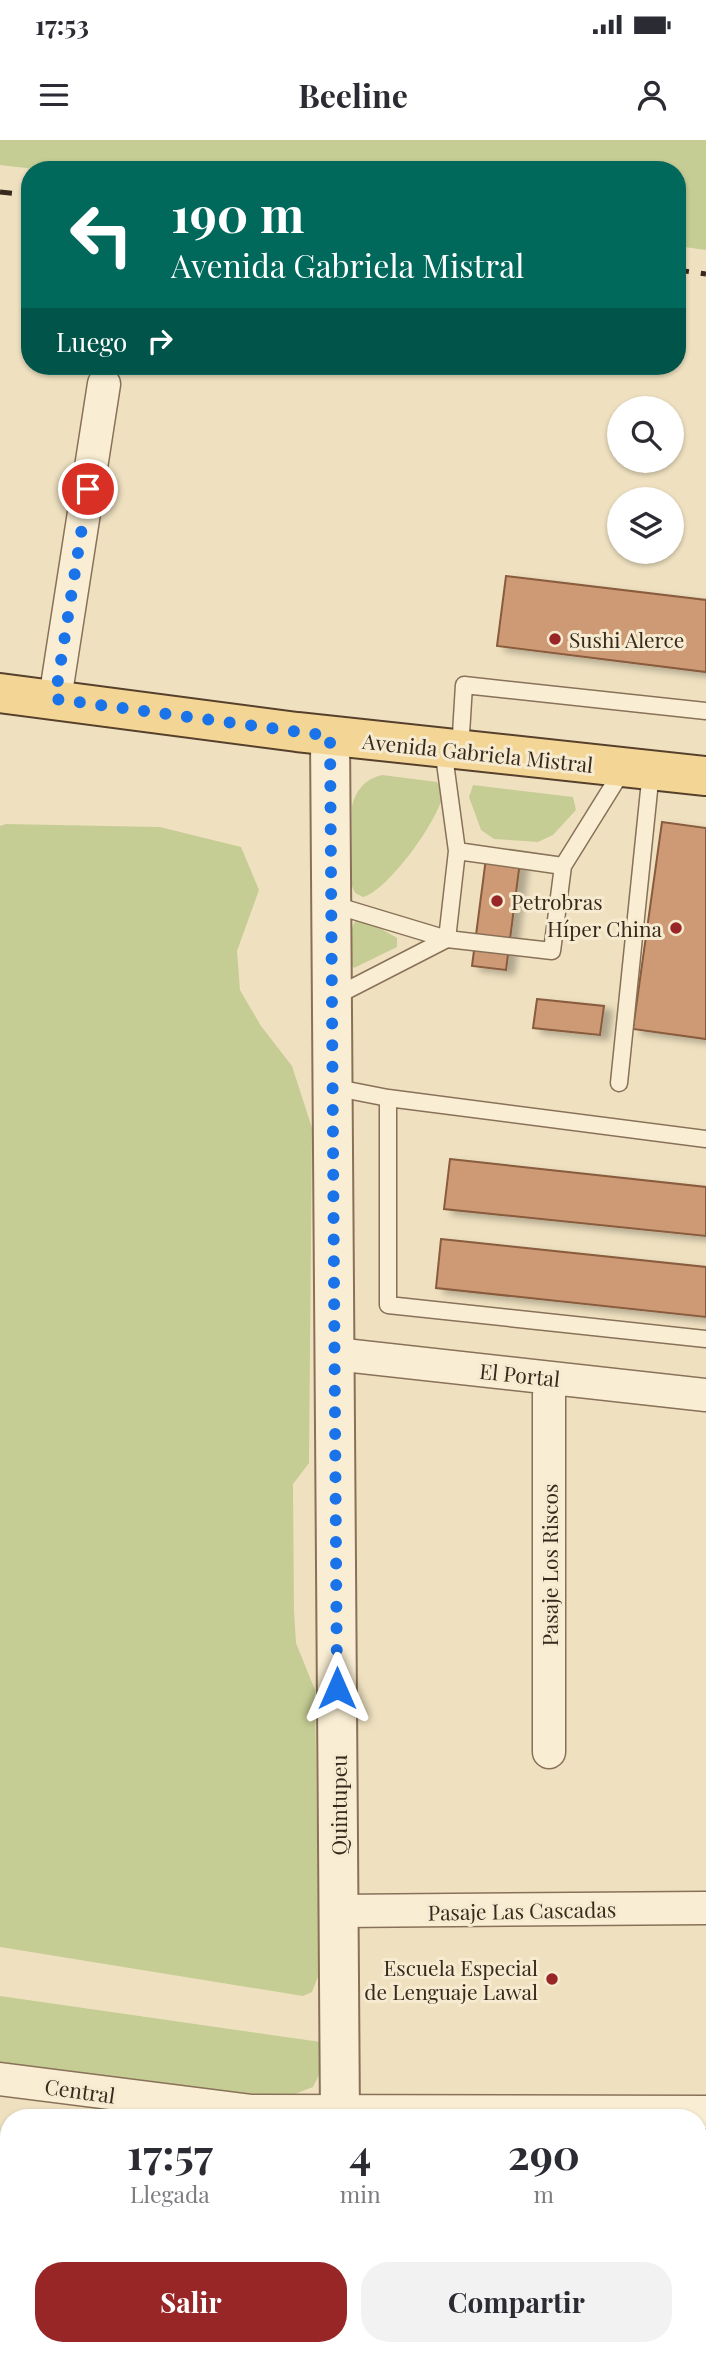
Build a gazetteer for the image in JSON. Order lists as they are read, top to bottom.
{
  "streets": {
    "main road": ["Avenida Gabriela Mistral"],
    "street": [
      "El Portal",
      "Pasaje Los Riscos",
      "Quintupeu",
      "Pasaje Las Cascadas",
      "Central"
    ]
  },
  "crossings": [
    ["Avenida Gabriela Mistral", "Quintupeu"],
    ["El Portal", "Pasaje Los Riscos"],
    ["El Portal", "Quintupeu"],
    ["Quintupeu", "Pasaje Las Cascadas"]
  ],
  "places": [
    "Sushi Alerce",
    "Petrobras",
    "Híper China",
    "Escuela Especial de Lenguaje Lawal"
  ],
  "page": {
    "status": "17:53",
    "header": "Beeline",
    "turn": ["190 m", "Avenida Gabriela Mistral"],
    "then": "Luego",
    "eta": [
      "17:57",
      "Llegada",
      "4",
      "min",
      "290",
      "m"
    ],
    "buttons": ["Salir", "Compartir"]
  }
}
